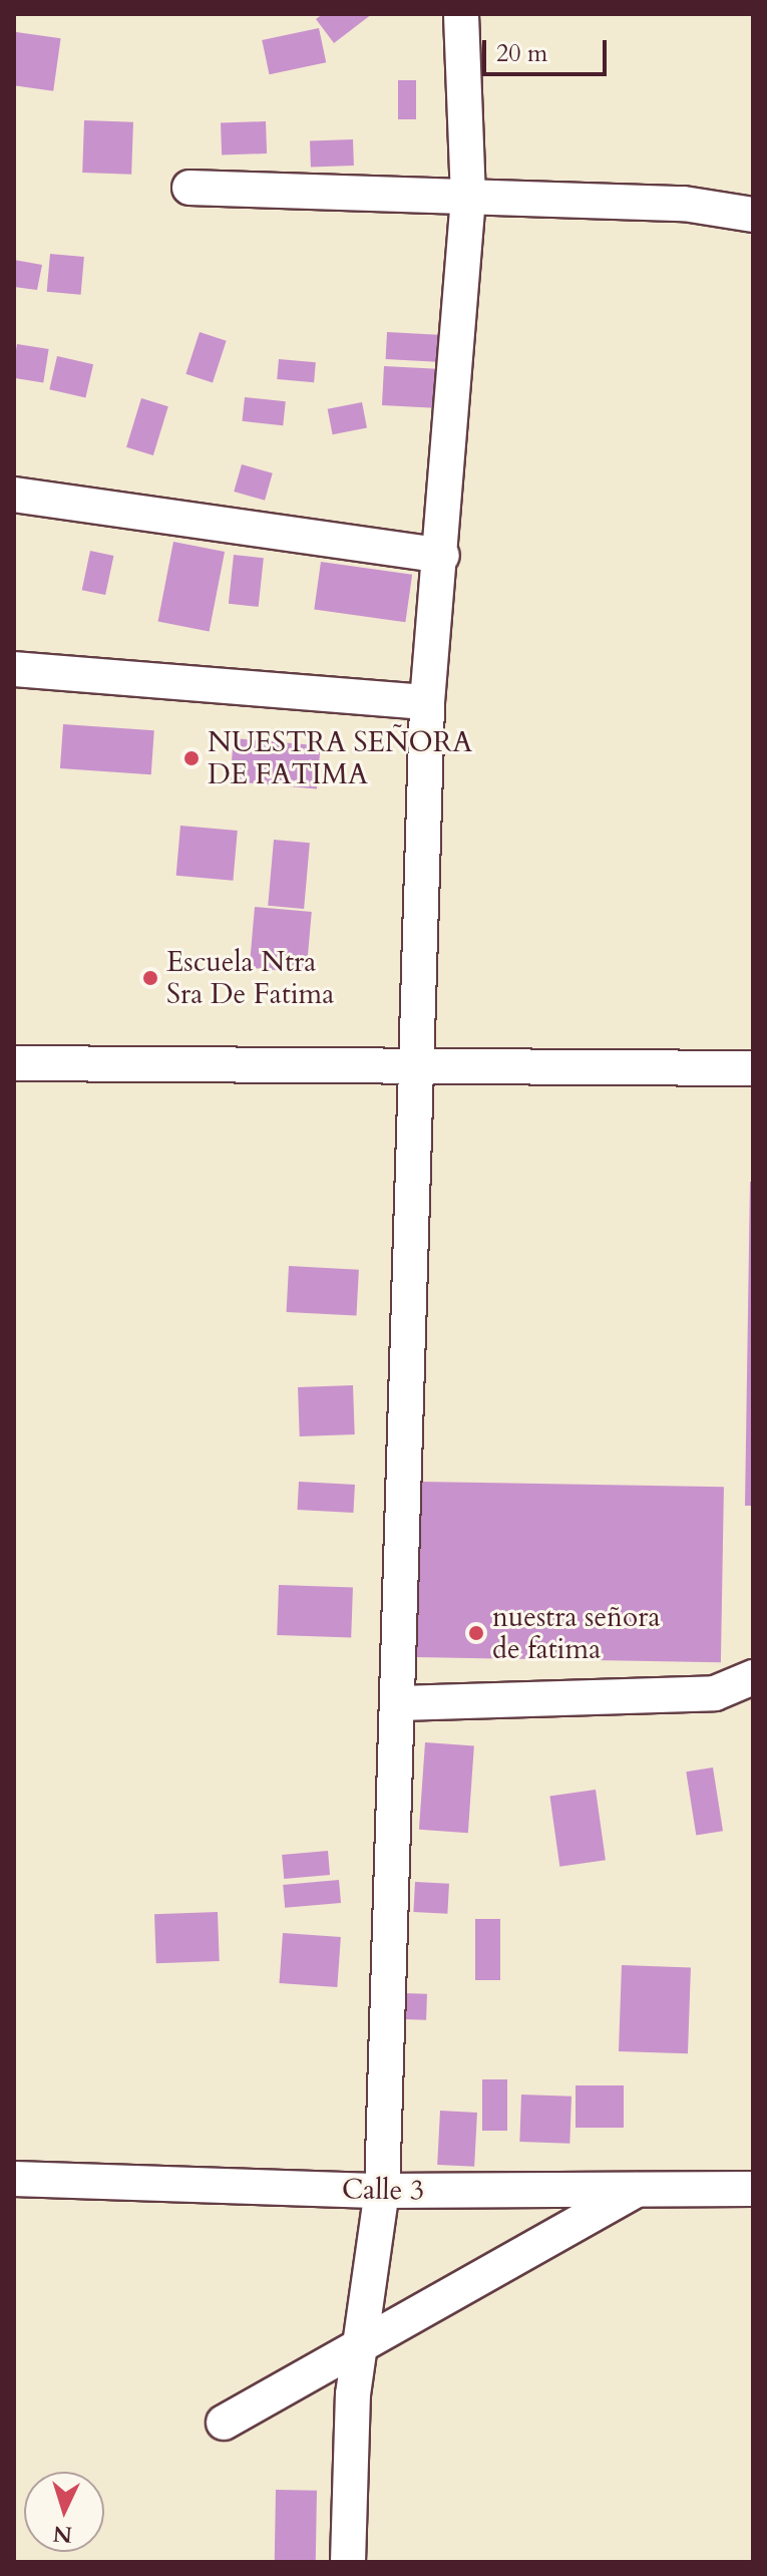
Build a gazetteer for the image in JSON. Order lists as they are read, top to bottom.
{
  "streets": {
    "street": ["Calle 3"]
  },
  "places": ["NUESTRA SEÑORA DE FATIMA", "Escuela Ntra Sra De Fatima", "nuestra señora de fatima"],
  "scale_bar": "20 m",
  "north": "bottom"
}
